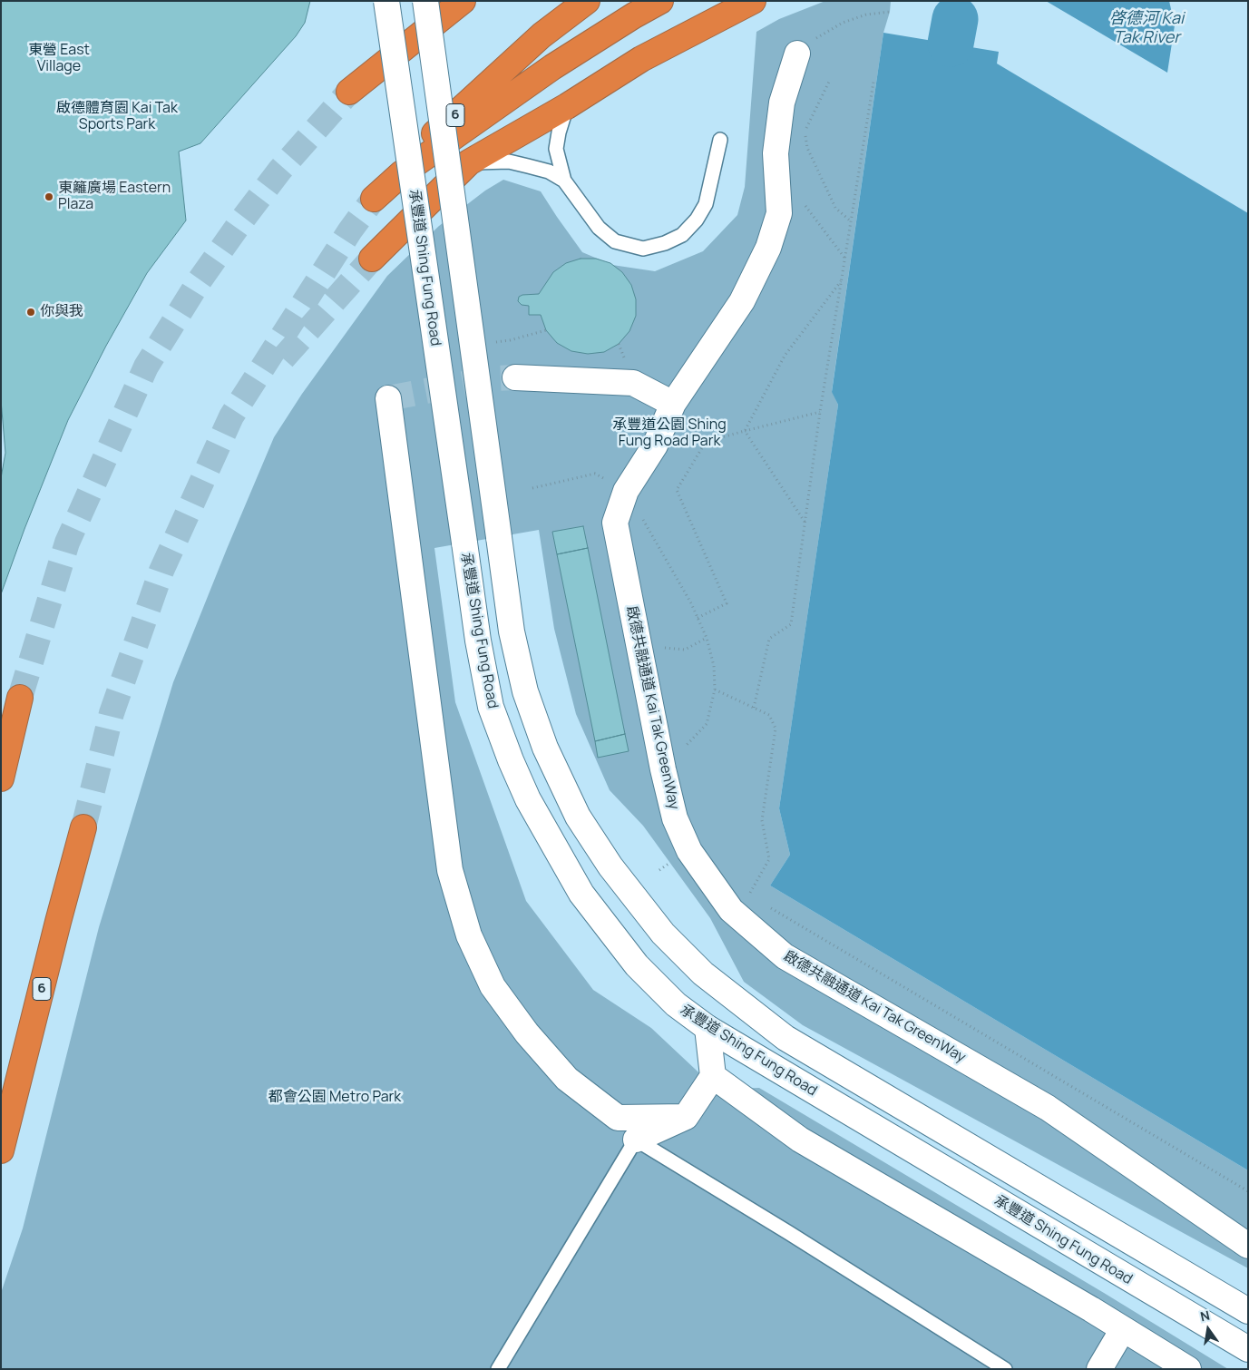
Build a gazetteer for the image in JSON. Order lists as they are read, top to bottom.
{
  "streets": {
    "highway": ["6"],
    "main road": ["承豐道 Shing Fung Road", "啟德共融通道 Kai Tak GreenWay"]
  },
  "water": ["啓德河 Kai Tak River"],
  "parks": [
    "東營 East Village",
    "啟德體育園 Kai Tak Sports Park",
    "承豐道公園 Shing Fung Road Park",
    "都會公園 Metro Park"
  ],
  "places": ["東籬廣場 Eastern Plaza", "你與我"],
  "north": "top"
}
